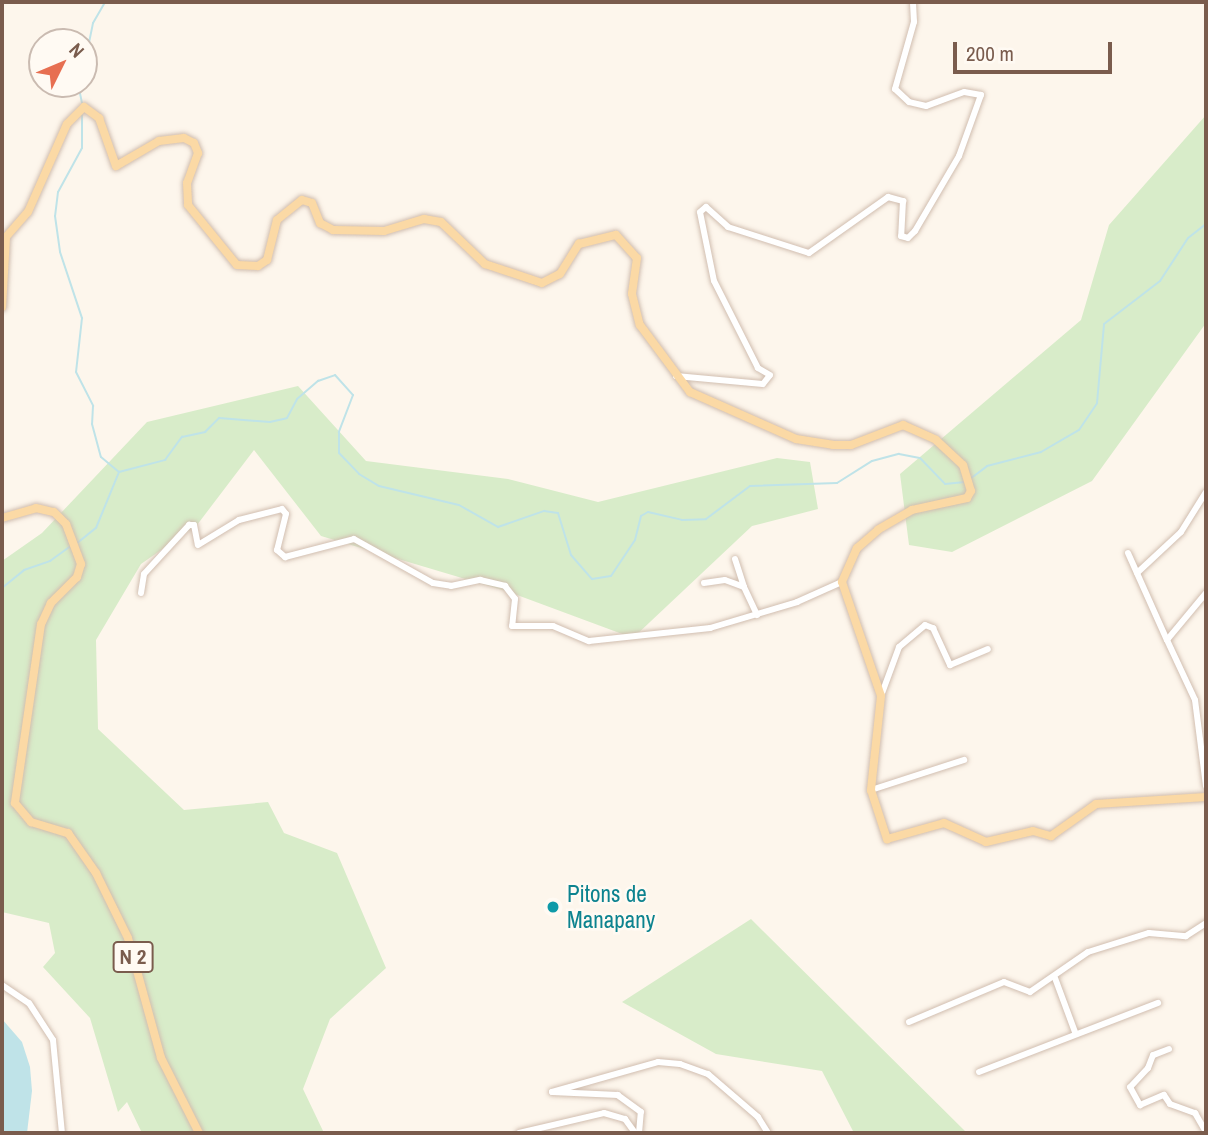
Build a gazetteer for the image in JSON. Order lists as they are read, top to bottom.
{
  "streets": {
    "main road": ["N 2"]
  },
  "places": ["Pitons de Manapany"],
  "scale_bar": "200 m",
  "north": "top right"
}
